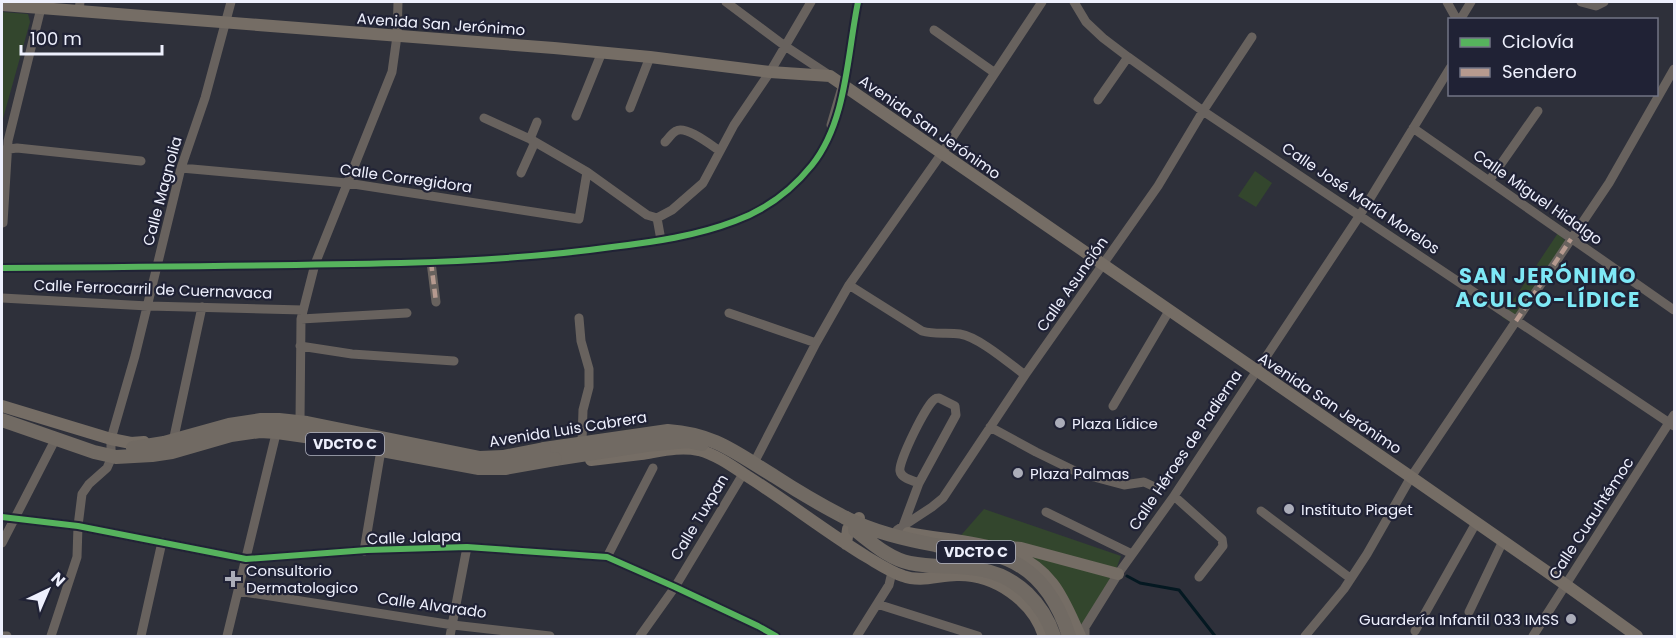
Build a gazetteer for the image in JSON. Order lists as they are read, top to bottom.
{
  "streets": {
    "highway": ["VDCTO C"],
    "main road": ["Avenida San Jerónimo", "Avenida Luis Cabrera"],
    "street": [
      "Calle Corregidora",
      "Calle Magnolia",
      "Calle Miguel Hidalgo",
      "Calle José María Morelos",
      "Calle Asunción",
      "Calle Ferrocarril de Cuernavaca",
      "Calle Héroes de Padierna",
      "Calle Tuxpan",
      "Calle Cuauhtémoc",
      "Calle Jalapa",
      "Calle Alvarado"
    ]
  },
  "crossings": [
    ["Avenida San Jerónimo", "Calle Magnolia"],
    ["Avenida San Jerónimo", "Calle Asunción"],
    ["Avenida San Jerónimo", "Calle Héroes de Padierna"],
    ["Avenida San Jerónimo", "Calle Cuauhtémoc"],
    ["Calle Corregidora", "Calle Magnolia"],
    ["Calle Magnolia", "Calle Ferrocarril de Cuernavaca"],
    ["Calle Magnolia", "Avenida Luis Cabrera"],
    ["Calle Miguel Hidalgo", "Calle Héroes de Padierna"],
    ["Calle José María Morelos", "Calle Asunción"],
    ["Calle José María Morelos", "Calle Héroes de Padierna"],
    ["Calle José María Morelos", "Calle Cuauhtémoc"],
    ["Calle Asunción", "Avenida Luis Cabrera"],
    ["Avenida Luis Cabrera", "VDCTO C"],
    ["Avenida Luis Cabrera", "Calle Tuxpan"],
    ["Calle Tuxpan", "Calle Jalapa"]
  ],
  "districts": ["SAN JERÓNIMO ACULCO-LÍDICE"],
  "places": {
    "other": [
      "Plaza Lídice",
      "Plaza Palmas",
      "Instituto Piaget",
      "Guardería Infantil 033 IMSS"
    ],
    "health": ["Consultorio Dermatologico"]
  },
  "legend": ["Ciclovía", "Sendero"],
  "scale_bar": "100 m",
  "north": "top right"
}
